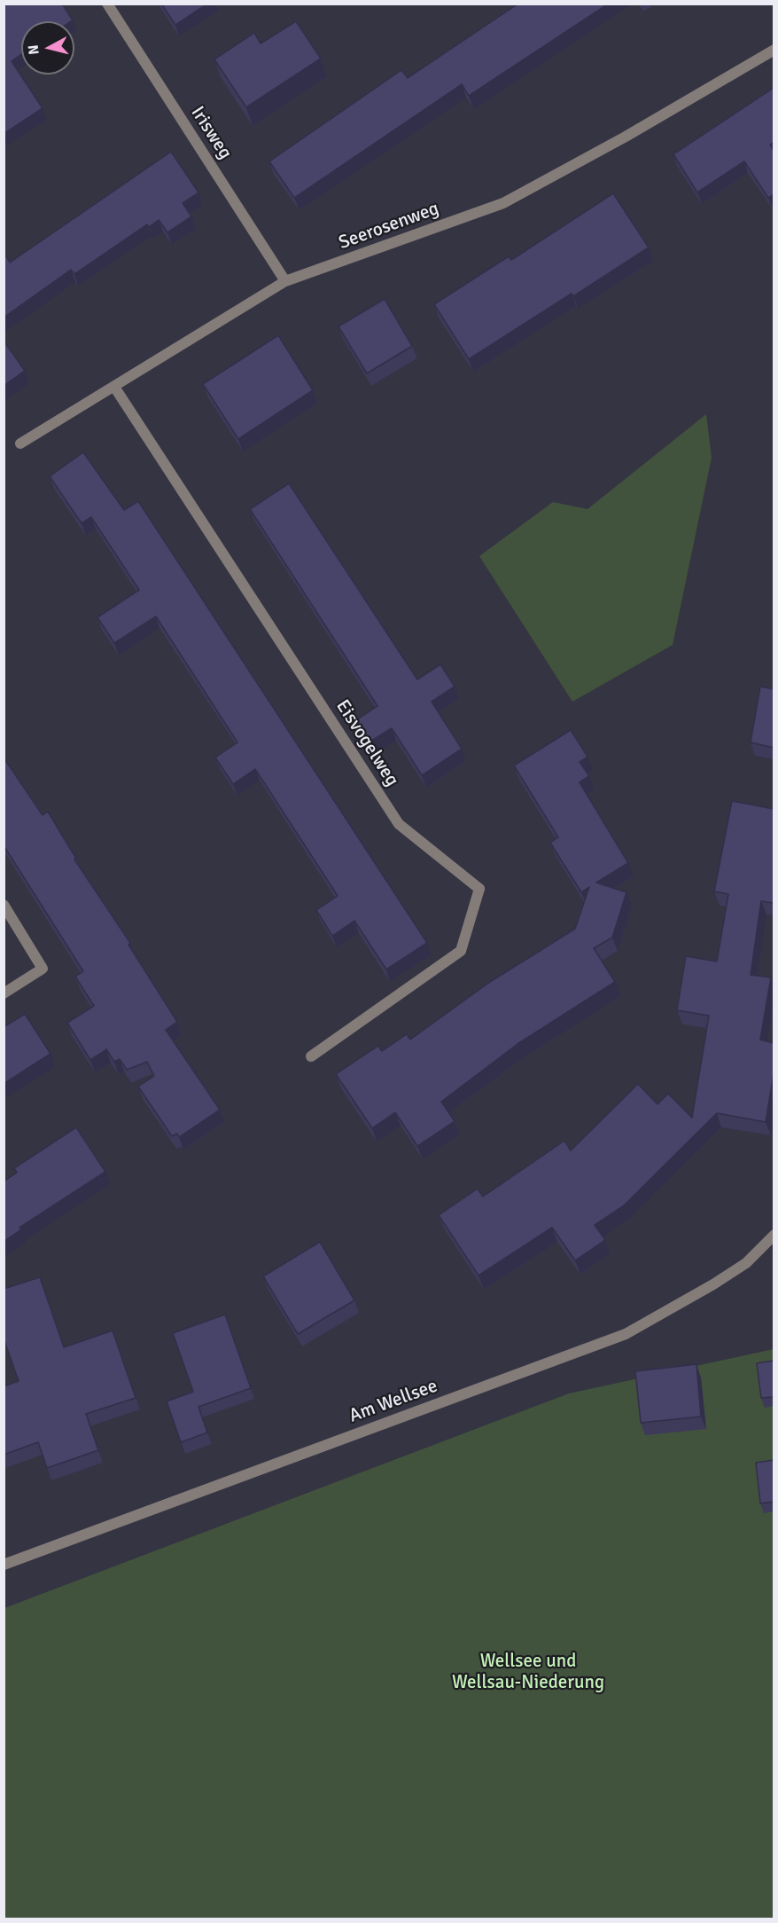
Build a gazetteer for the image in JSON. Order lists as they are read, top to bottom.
{
  "streets": {
    "street": [
      "Irisweg",
      "Seerosenweg",
      "Eisvogelweg",
      "Am Wellsee"
    ]
  },
  "crossings": [
    ["Irisweg", "Seerosenweg"],
    ["Seerosenweg", "Eisvogelweg"]
  ],
  "parks": ["Wellsee und Wellsau-Niederung"],
  "north": "left"
}
